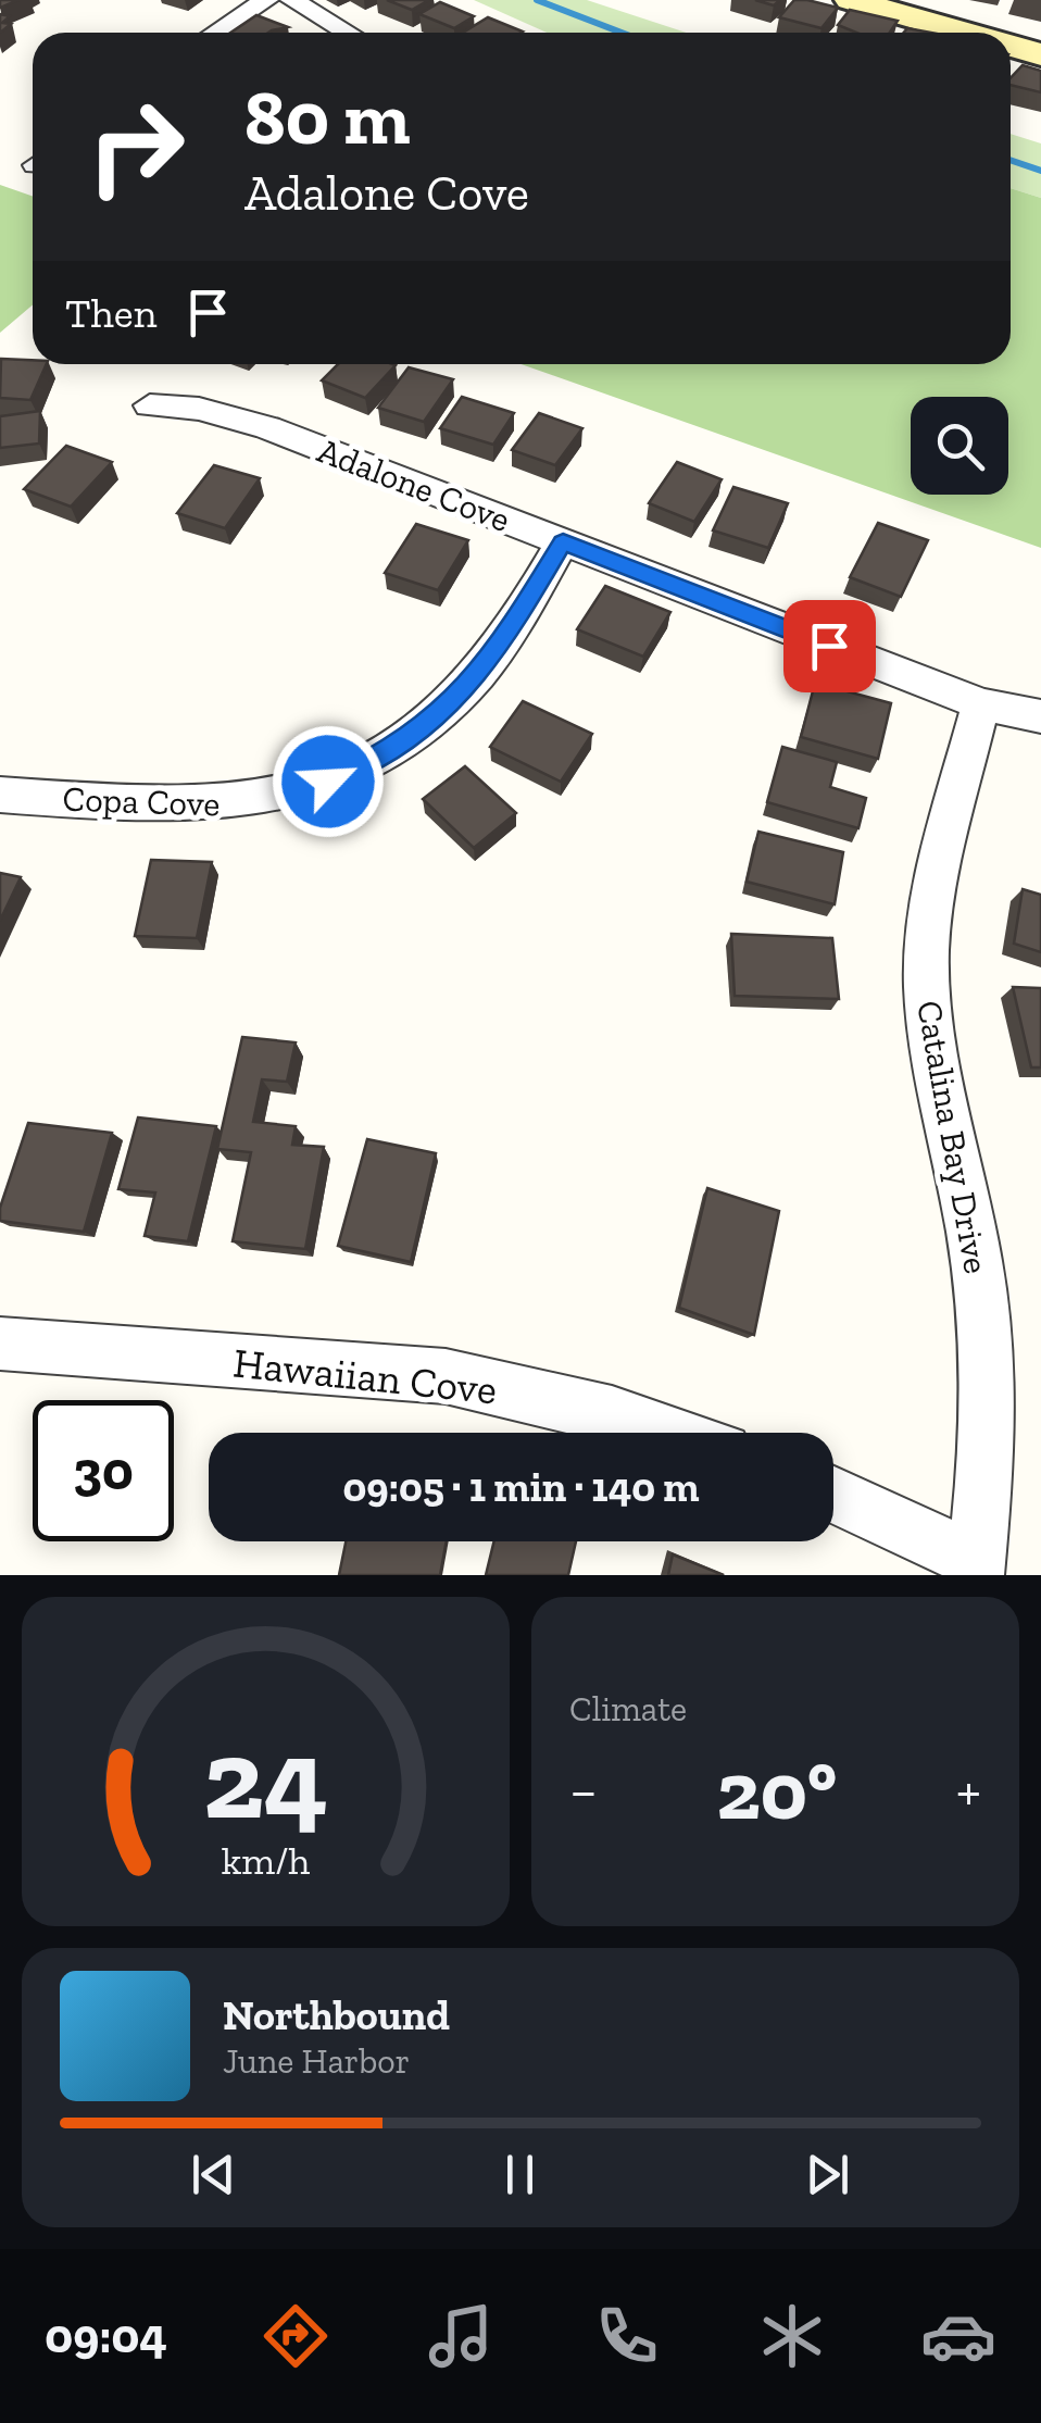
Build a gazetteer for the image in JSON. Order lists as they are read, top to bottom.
{
  "streets": {
    "street": [
      "Adalone Cove",
      "Copa Cove",
      "Catalina Bay Drive",
      "Hawaiian Cove"
    ]
  },
  "crossings": [
    ["Adalone Cove", "Copa Cove"],
    ["Adalone Cove", "Catalina Bay Drive"]
  ],
  "page": {
    "turn": ["80 m", "Adalone Cove"],
    "then": "Then",
    "limit": "30",
    "trip": "09:05 · 1 min · 140 m",
    "tile": "Climate",
    "heat": ["−", "20°", "+"],
    "song": ["Northbound", "June Harbor"],
    "tabs": "09:04",
    "gauge": ["24", "km/h"]
  }
}
